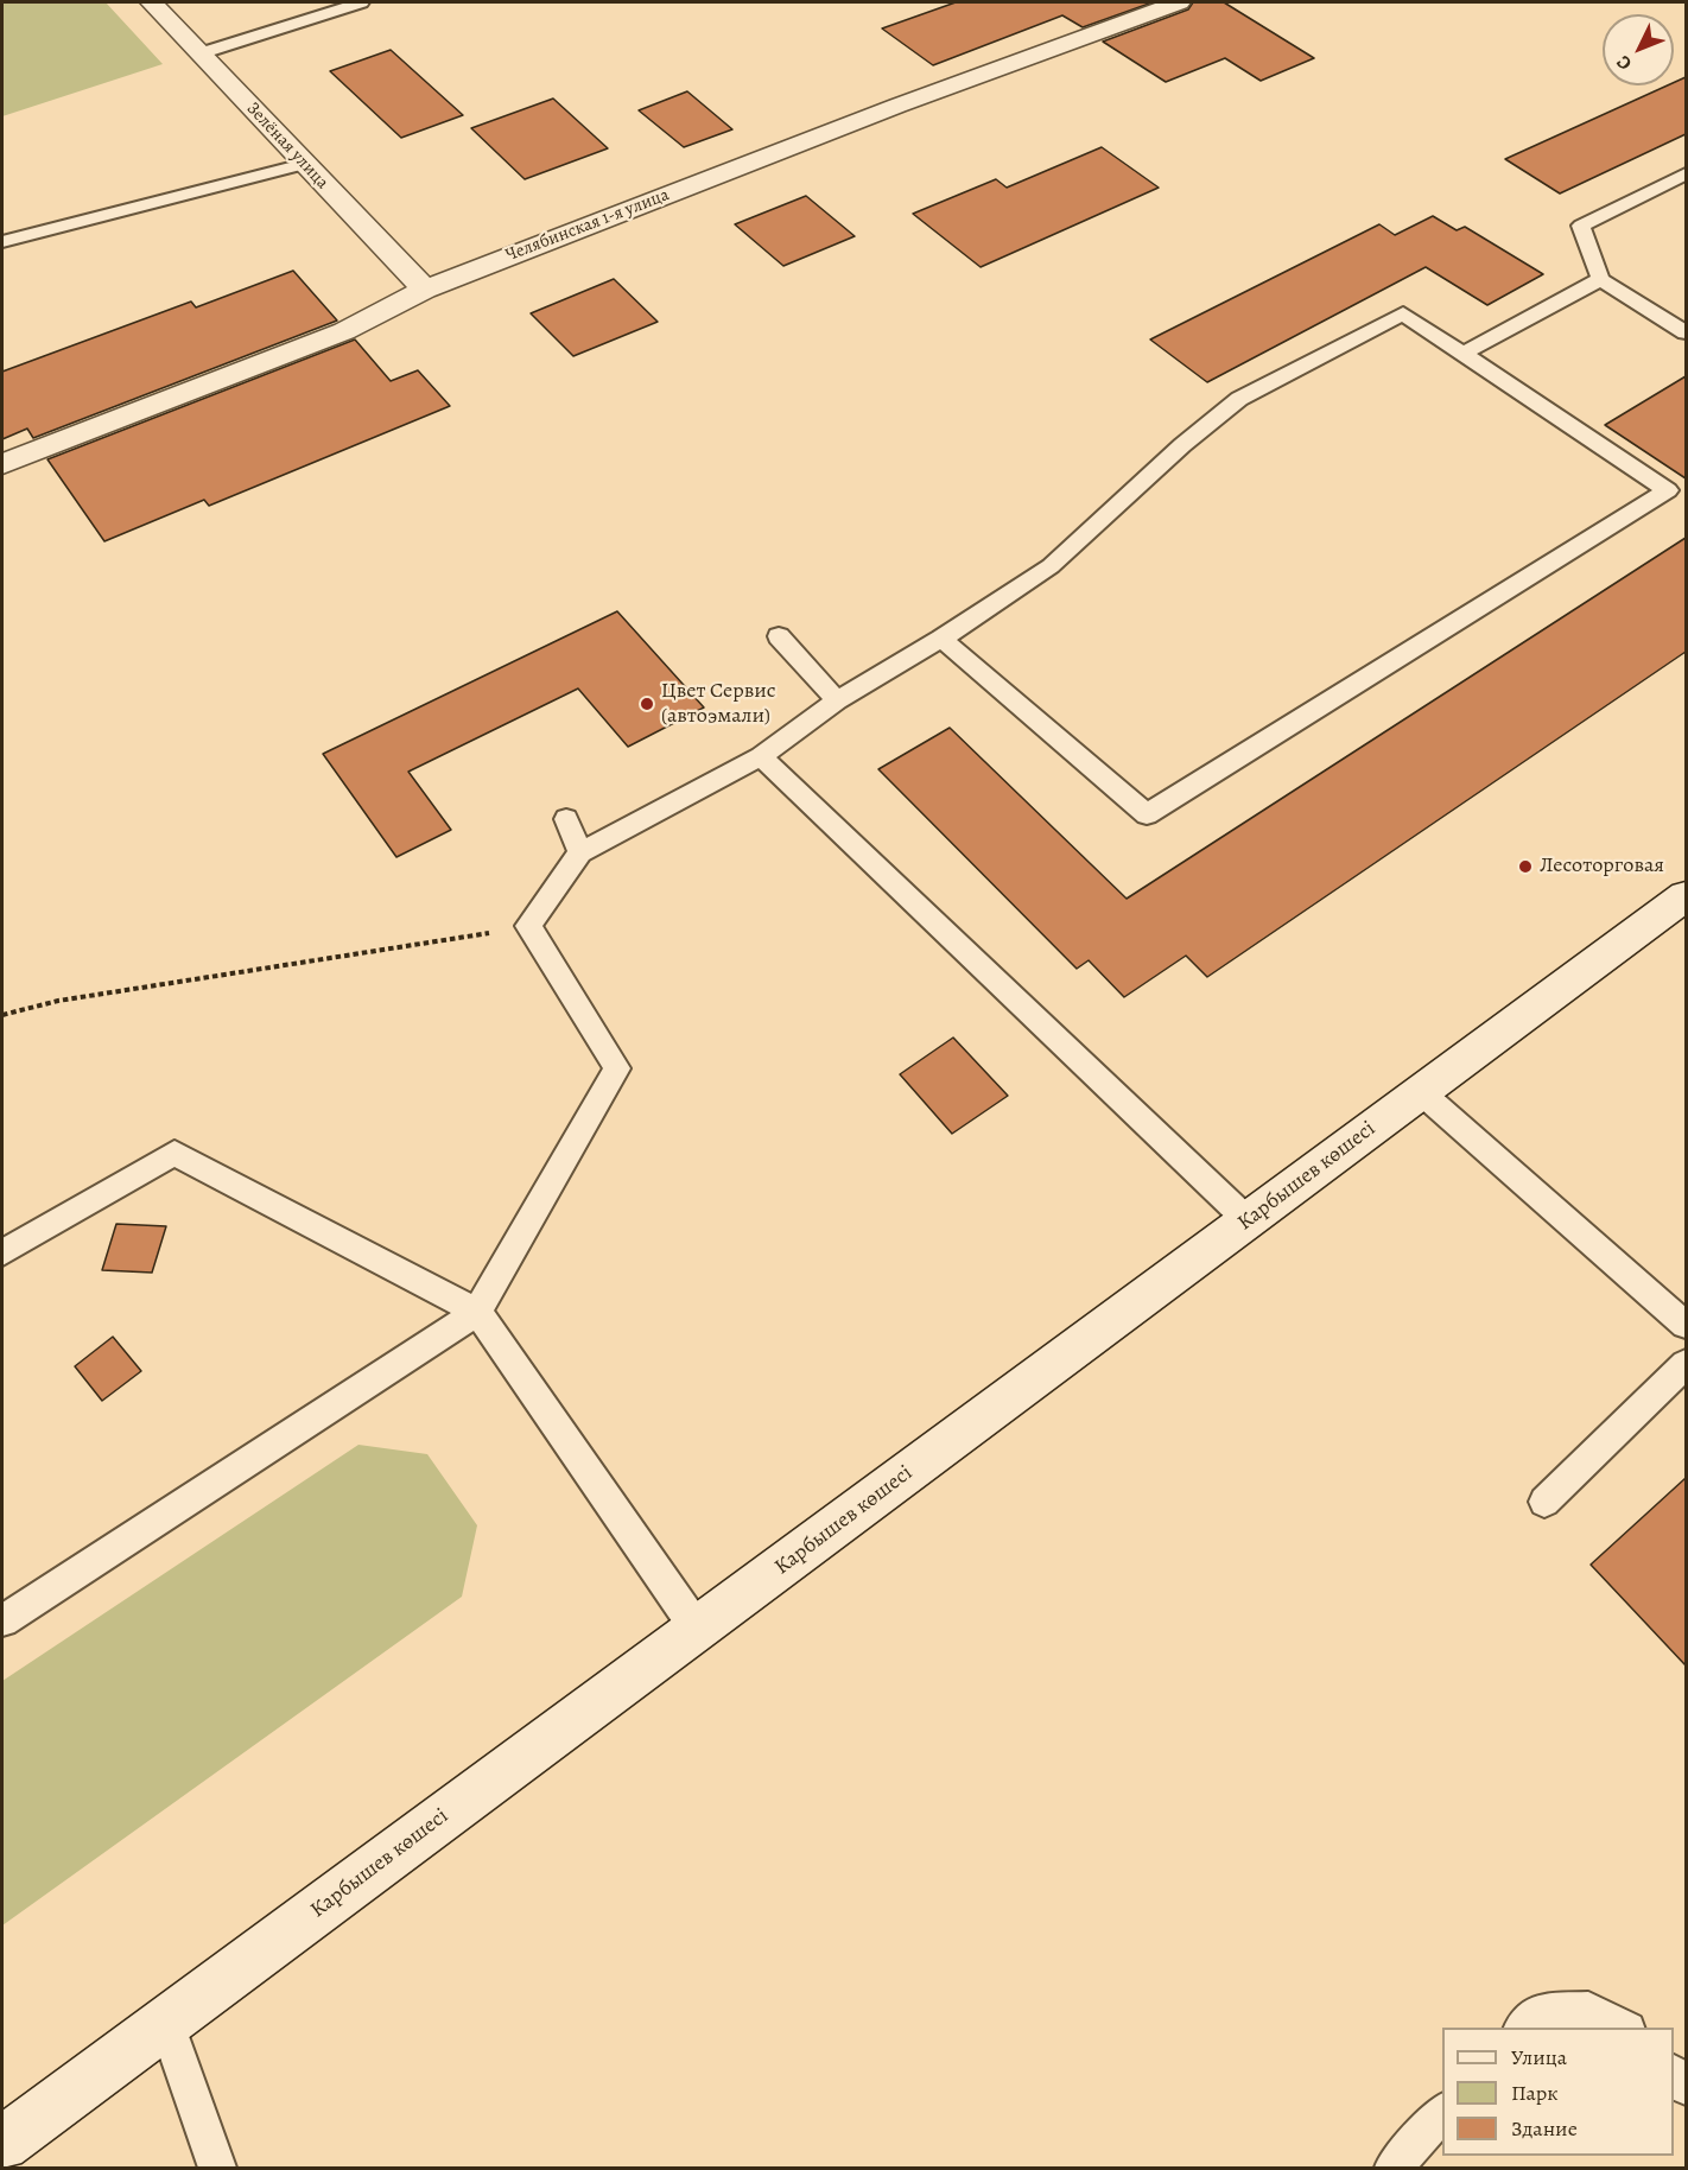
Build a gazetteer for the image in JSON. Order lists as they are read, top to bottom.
{
  "streets": {
    "street": ["Зелёная улица", "Челябинская 1-я улица", "Карбышев көшесі"]
  },
  "crossings": [
    ["Зелёная улица", "Челябинская 1-я улица"]
  ],
  "places": ["Цвет Сервис (автоэмали)", "Лесоторговая"],
  "legend": ["Улица", "Парк", "Здание"],
  "north": "bottom left"
}
